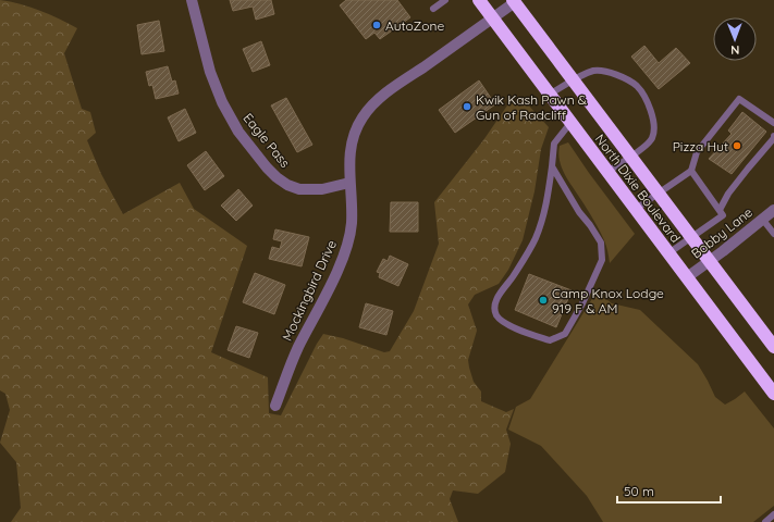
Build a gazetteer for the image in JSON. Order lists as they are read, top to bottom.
{
  "streets": {
    "highway": ["North Dixie Boulevard"],
    "street": ["Eagle Pass", "Bobby Lane", "Mockingbird Drive"]
  },
  "crossings": [
    ["Eagle Pass", "Mockingbird Drive"],
    ["North Dixie Boulevard", "Bobby Lane"],
    ["North Dixie Boulevard", "Mockingbird Drive"]
  ],
  "places": [
    "AutoZone",
    "Kwik Kash Pawn & Gun of Radcliff",
    "Pizza Hut",
    "Camp Knox Lodge 919 F & AM"
  ],
  "scale_bar": "50 m",
  "north": "bottom"
}
